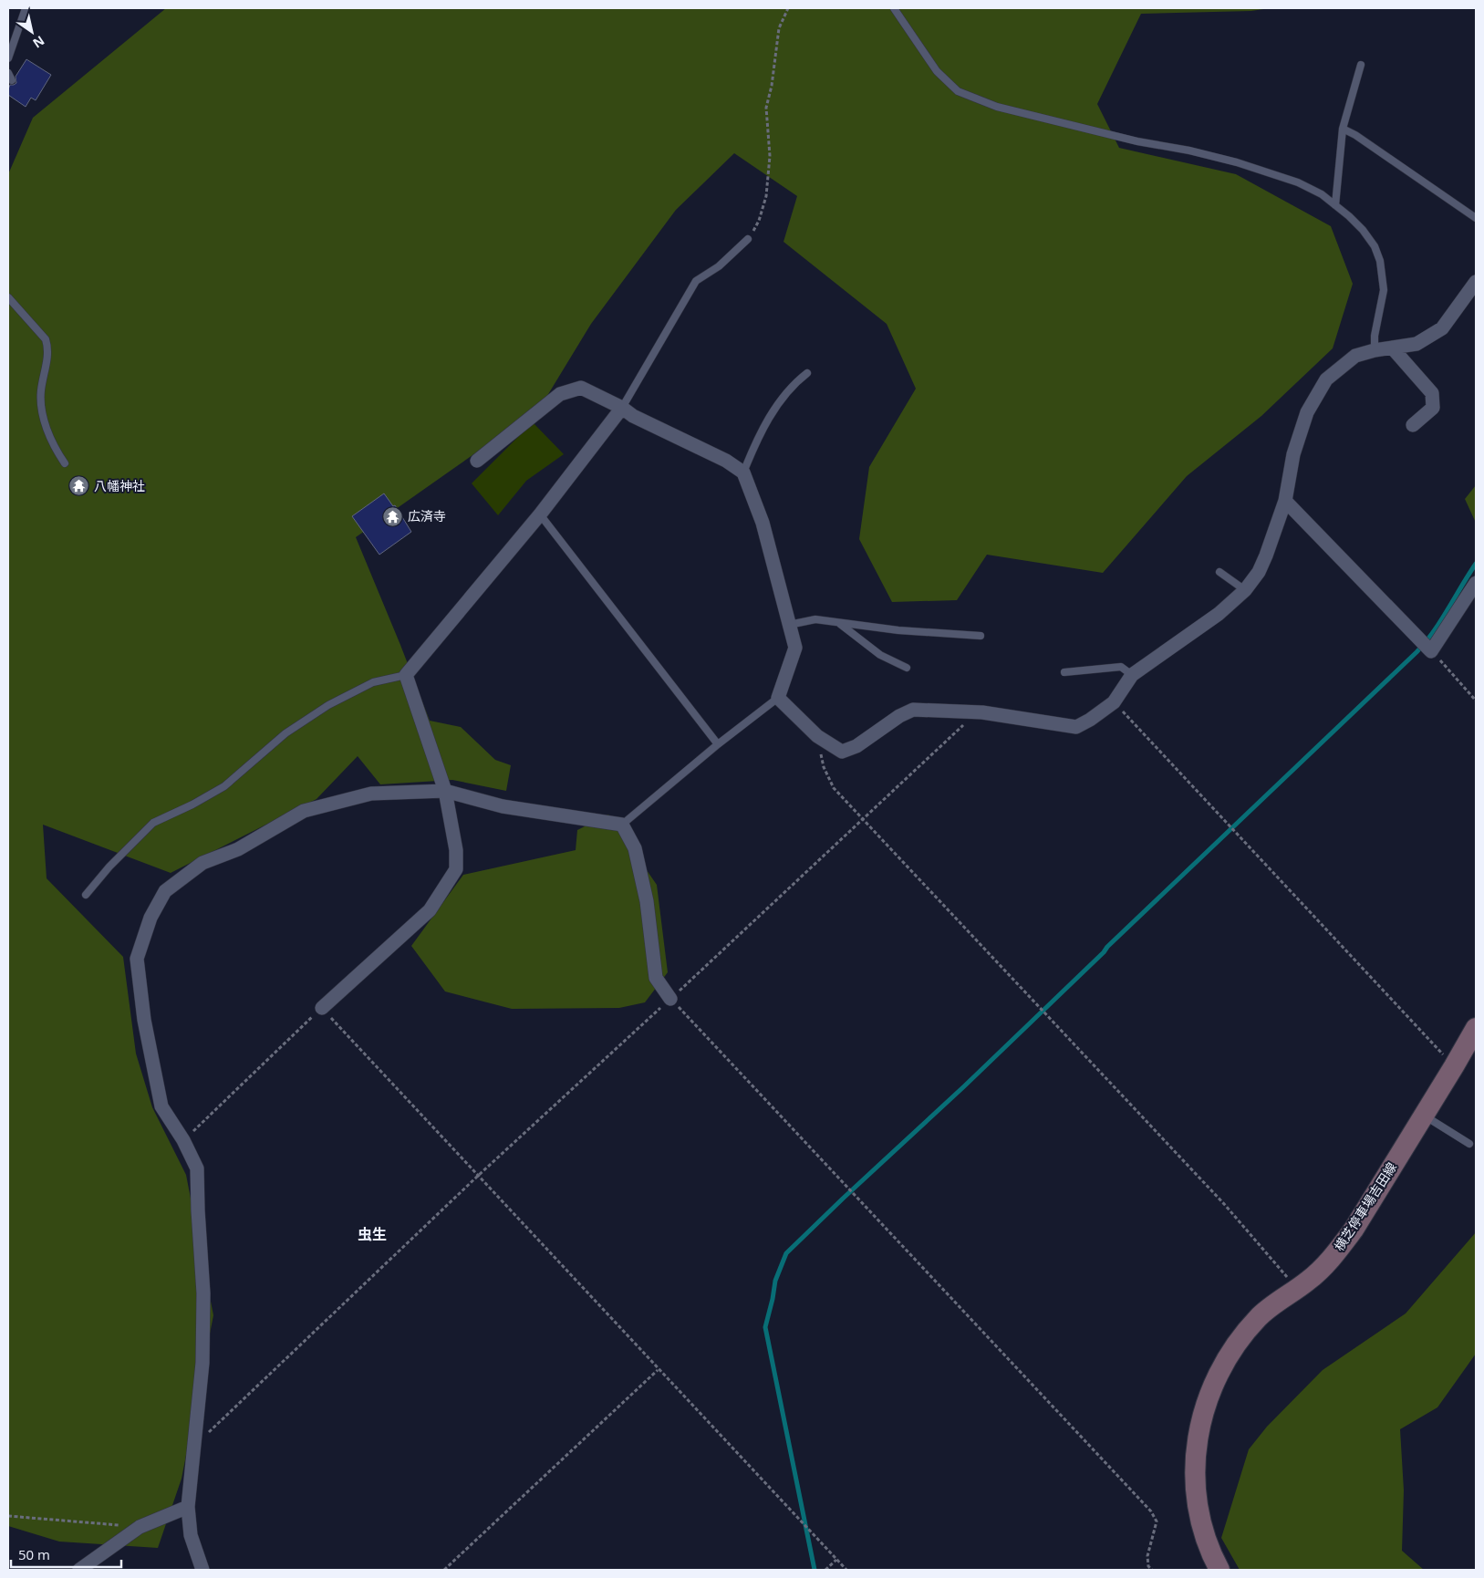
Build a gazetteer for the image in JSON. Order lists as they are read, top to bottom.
{
  "streets": {
    "main road": ["横芝停車場吉田線"]
  },
  "districts": ["虫生"],
  "places": {
    "temple": ["八幡神社", "広済寺"]
  },
  "scale_bar": "50 m",
  "north": "bottom right"
}
